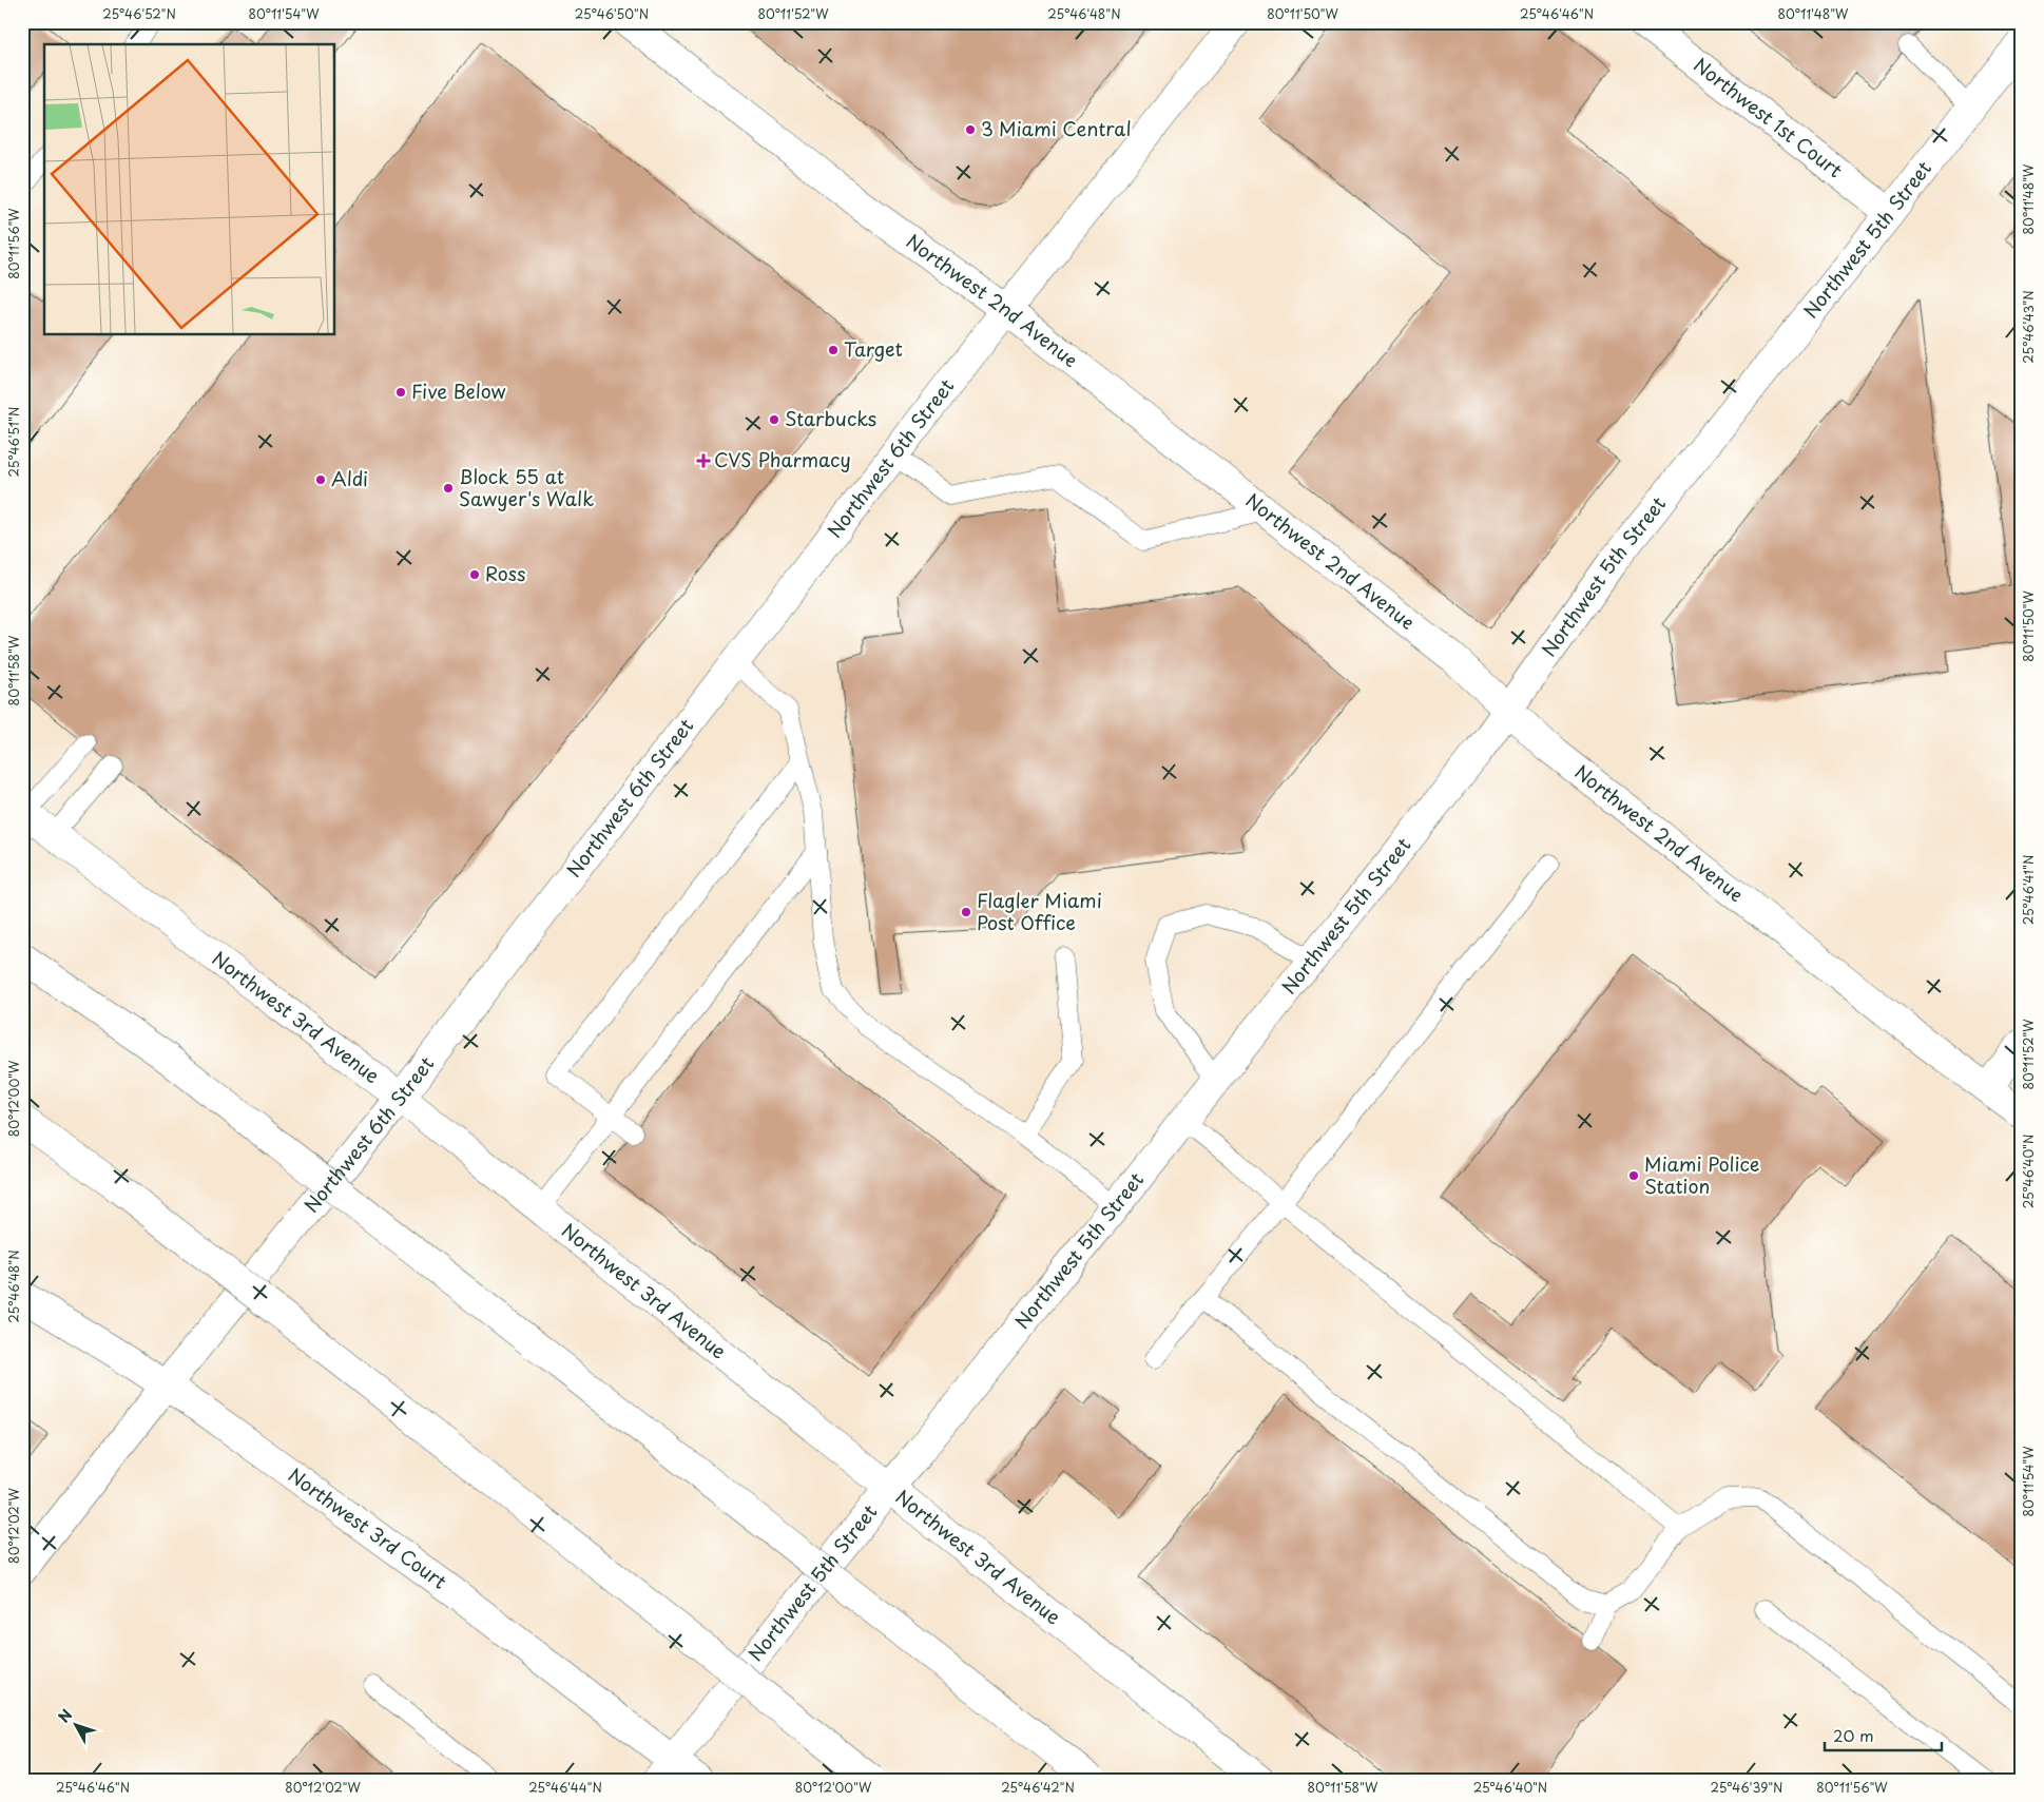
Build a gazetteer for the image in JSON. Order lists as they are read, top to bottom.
{
  "streets": {
    "main road": [
      "Northwest 1st Court",
      "Northwest 5th Street",
      "Northwest 2nd Avenue",
      "Northwest 6th Street",
      "Northwest 3rd Avenue",
      "Northwest 3rd Court"
    ]
  },
  "crossings": [
    ["Northwest 1st Court", "Northwest 5th Street"],
    ["Northwest 5th Street", "Northwest 2nd Avenue"],
    ["Northwest 5th Street", "Northwest 3rd Avenue"],
    ["Northwest 5th Street", "Northwest 3rd Court"],
    ["Northwest 2nd Avenue", "Northwest 6th Street"],
    ["Northwest 6th Street", "Northwest 3rd Avenue"],
    ["Northwest 6th Street", "Northwest 3rd Court"]
  ],
  "places": {
    "other": [
      "3 Miami Central",
      "Target",
      "Five Below",
      "Starbucks",
      "Aldi",
      "Block 55 at Sawyer's Walk",
      "Ross",
      "Flagler Miami Post Office",
      "Miami Police Station"
    ],
    "health": ["CVS Pharmacy"]
  },
  "scale_bar": "20 m",
  "north": "top left",
  "coordinates": [
    "25°46'52\"N",
    "80°11'54\"W",
    "25°46'50\"N",
    "80°11'52\"W",
    "25°46'48\"N",
    "80°11'50\"W",
    "25°46'46\"N",
    "80°11'48\"W",
    "80°11'56\"W",
    "25°46'43\"N",
    "25°46'51\"N",
    "80°11'58\"W",
    "25°46'41\"N",
    "80°12'00\"W",
    "25°46'40\"N",
    "80°12'02\"W",
    "25°46'44\"N",
    "25°46'42\"N",
    "25°46'39\"N"
  ]
}
